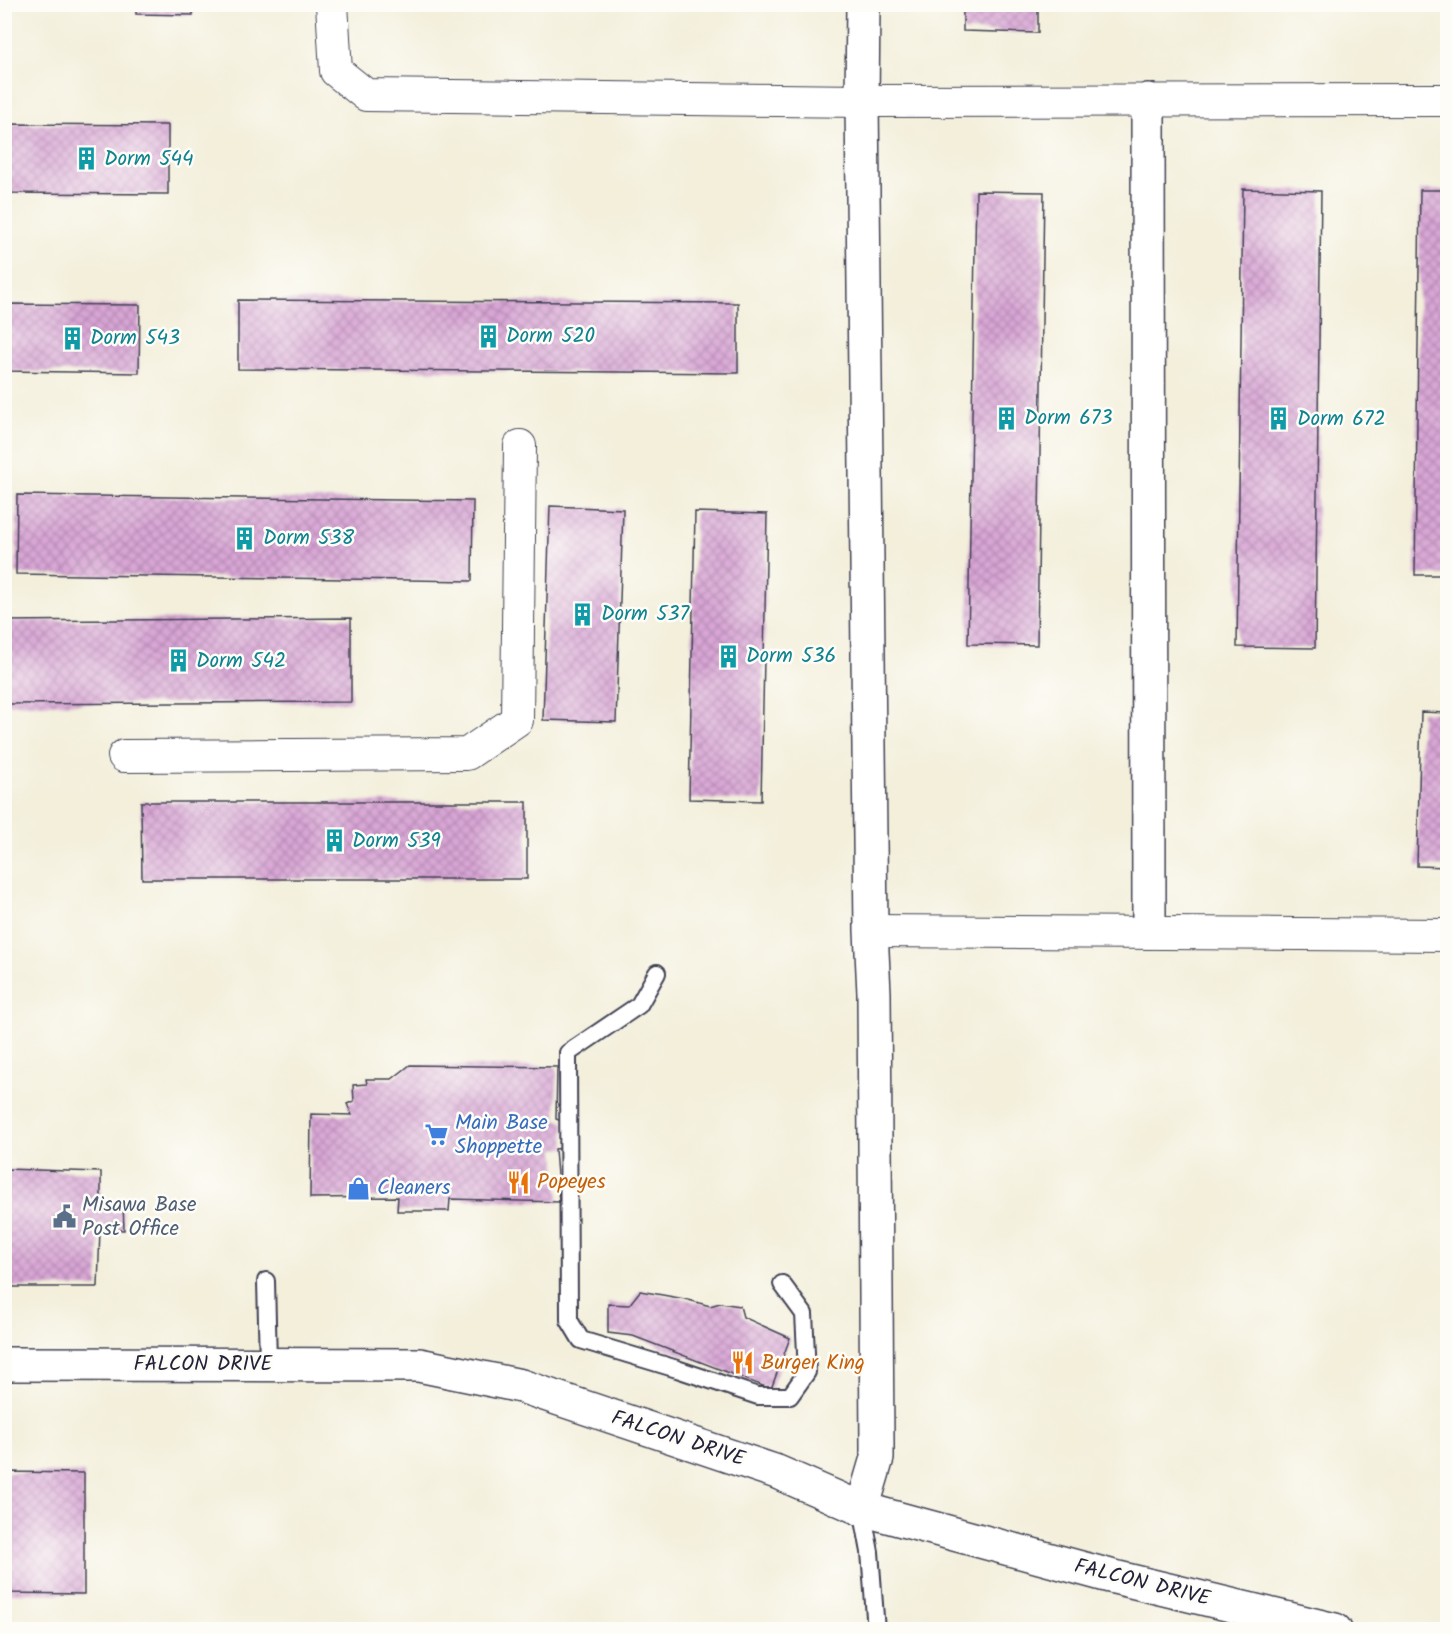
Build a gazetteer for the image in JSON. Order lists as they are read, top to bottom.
{
  "streets": {
    "street": ["FALCON DRIVE"]
  },
  "places": {
    "building": [
      "Dorm 544",
      "Dorm 520",
      "Dorm 543",
      "Dorm 673",
      "Dorm 672",
      "Dorm 538",
      "Dorm 537",
      "Dorm 536",
      "Dorm 542",
      "Dorm 539"
    ],
    "supermarket": ["Main Base Shoppette"],
    "restaurant": ["Popeyes", "Burger King"],
    "shop": ["Cleaners"],
    "public building": ["Misawa Base Post Office"]
  }
}
